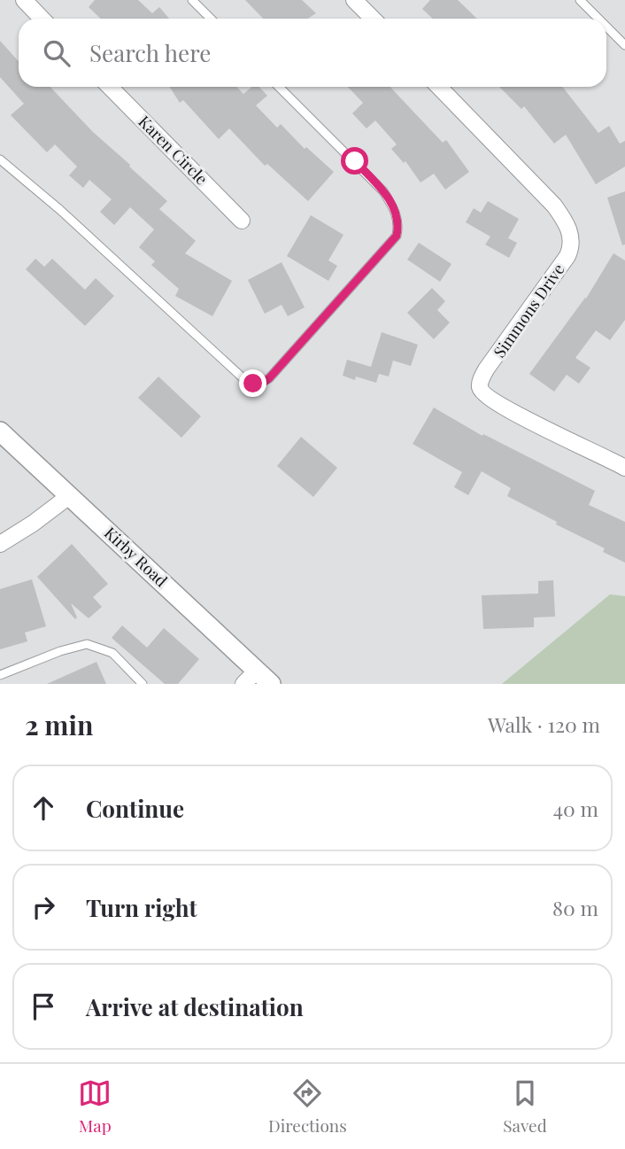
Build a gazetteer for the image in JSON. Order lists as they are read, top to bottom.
{
  "streets": {
    "street": ["Karen Circle", "Simmons Drive", "Kirby Road"]
  },
  "page": {
    "search": "Search here",
    "heading": ["2 min", "Walk · 120 m"],
    "list": [
      ["Continue", "40 m"],
      ["Turn right", "80 m"],
      "Arrive at destination"
    ],
    "nav": ["Map", "Directions", "Saved"]
  }
}
